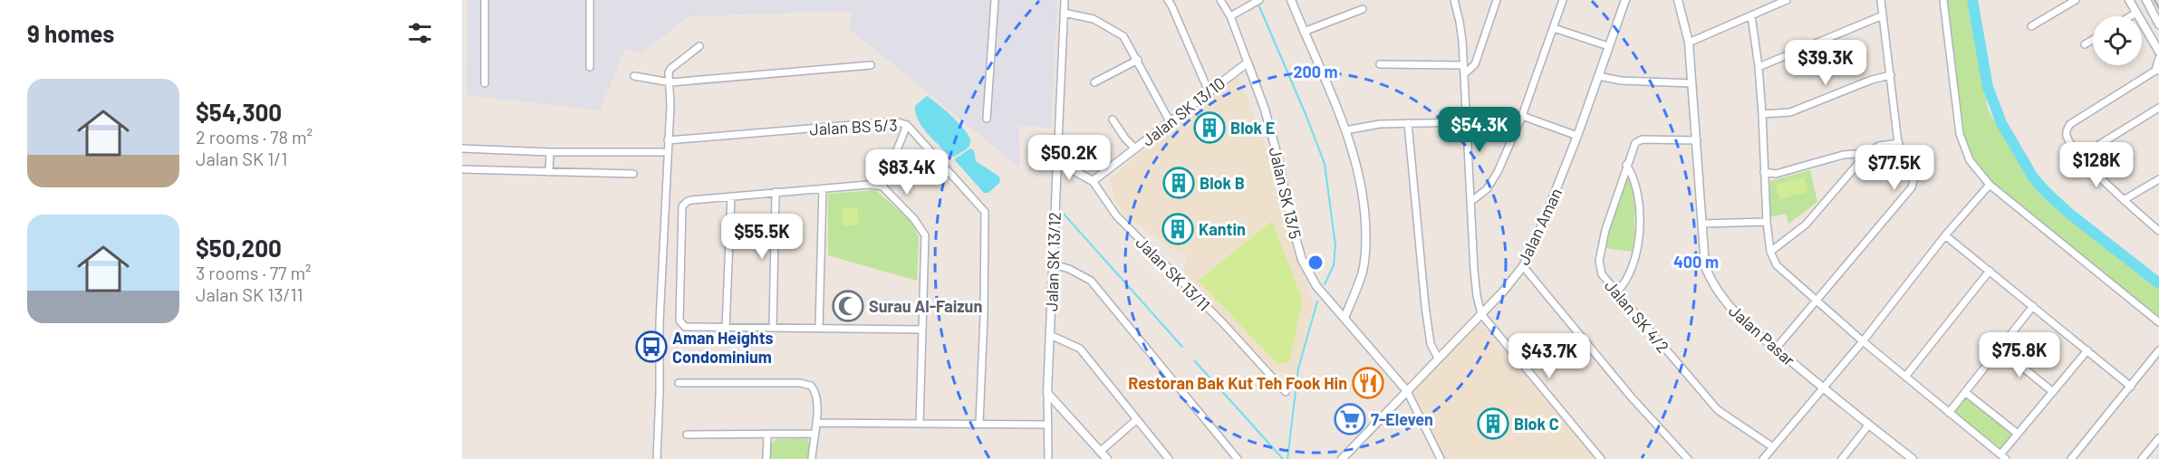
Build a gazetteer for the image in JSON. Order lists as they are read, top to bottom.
{
  "streets": {
    "street": [
      "Jalan SK 13/10",
      "Jalan BS 5/3",
      "Jalan SK 13/5",
      "Jalan Aman",
      "Jalan SK 13/12",
      "Jalan SK 13/11",
      "Jalan SK 4/2",
      "Jalan Pasar"
    ]
  },
  "crossings": [
    ["Jalan SK 13/10", "Jalan SK 13/5"],
    ["Jalan SK 13/10", "Jalan SK 13/11"],
    ["Jalan SK 13/5", "Jalan Aman"],
    ["Jalan SK 13/12", "Jalan SK 13/11"],
    ["Jalan SK 4/2", "Jalan Pasar"]
  ],
  "places": {
    "building": [
      "Blok E",
      "Blok B",
      "Kantin",
      "Blok C"
    ],
    "mosque": ["Surau Al-Faizun"],
    "bus stop": ["Aman Heights Condominium"],
    "restaurant": ["Restoran Bak Kut Teh Fook Hin"],
    "supermarket": ["7-Eleven"]
  },
  "page": {
    "heading": "9 homes",
    "price": [
      "$39.3K",
      "$54.3K",
      "$50.2K",
      "$128K",
      "$77.5K",
      "$83.4K",
      "$55.5K",
      "$75.8K",
      "$43.7K"
    ],
    "list": [
      {
        "name": "$54,300",
        "note": "2 rooms · 78 m² · Jalan SK 1/1"
      },
      {
        "name": "$50,200",
        "note": "3 rooms · 77 m² · Jalan SK 13/11"
      }
    ]
  },
  "rings": ["200 m", "400 m"]
}
